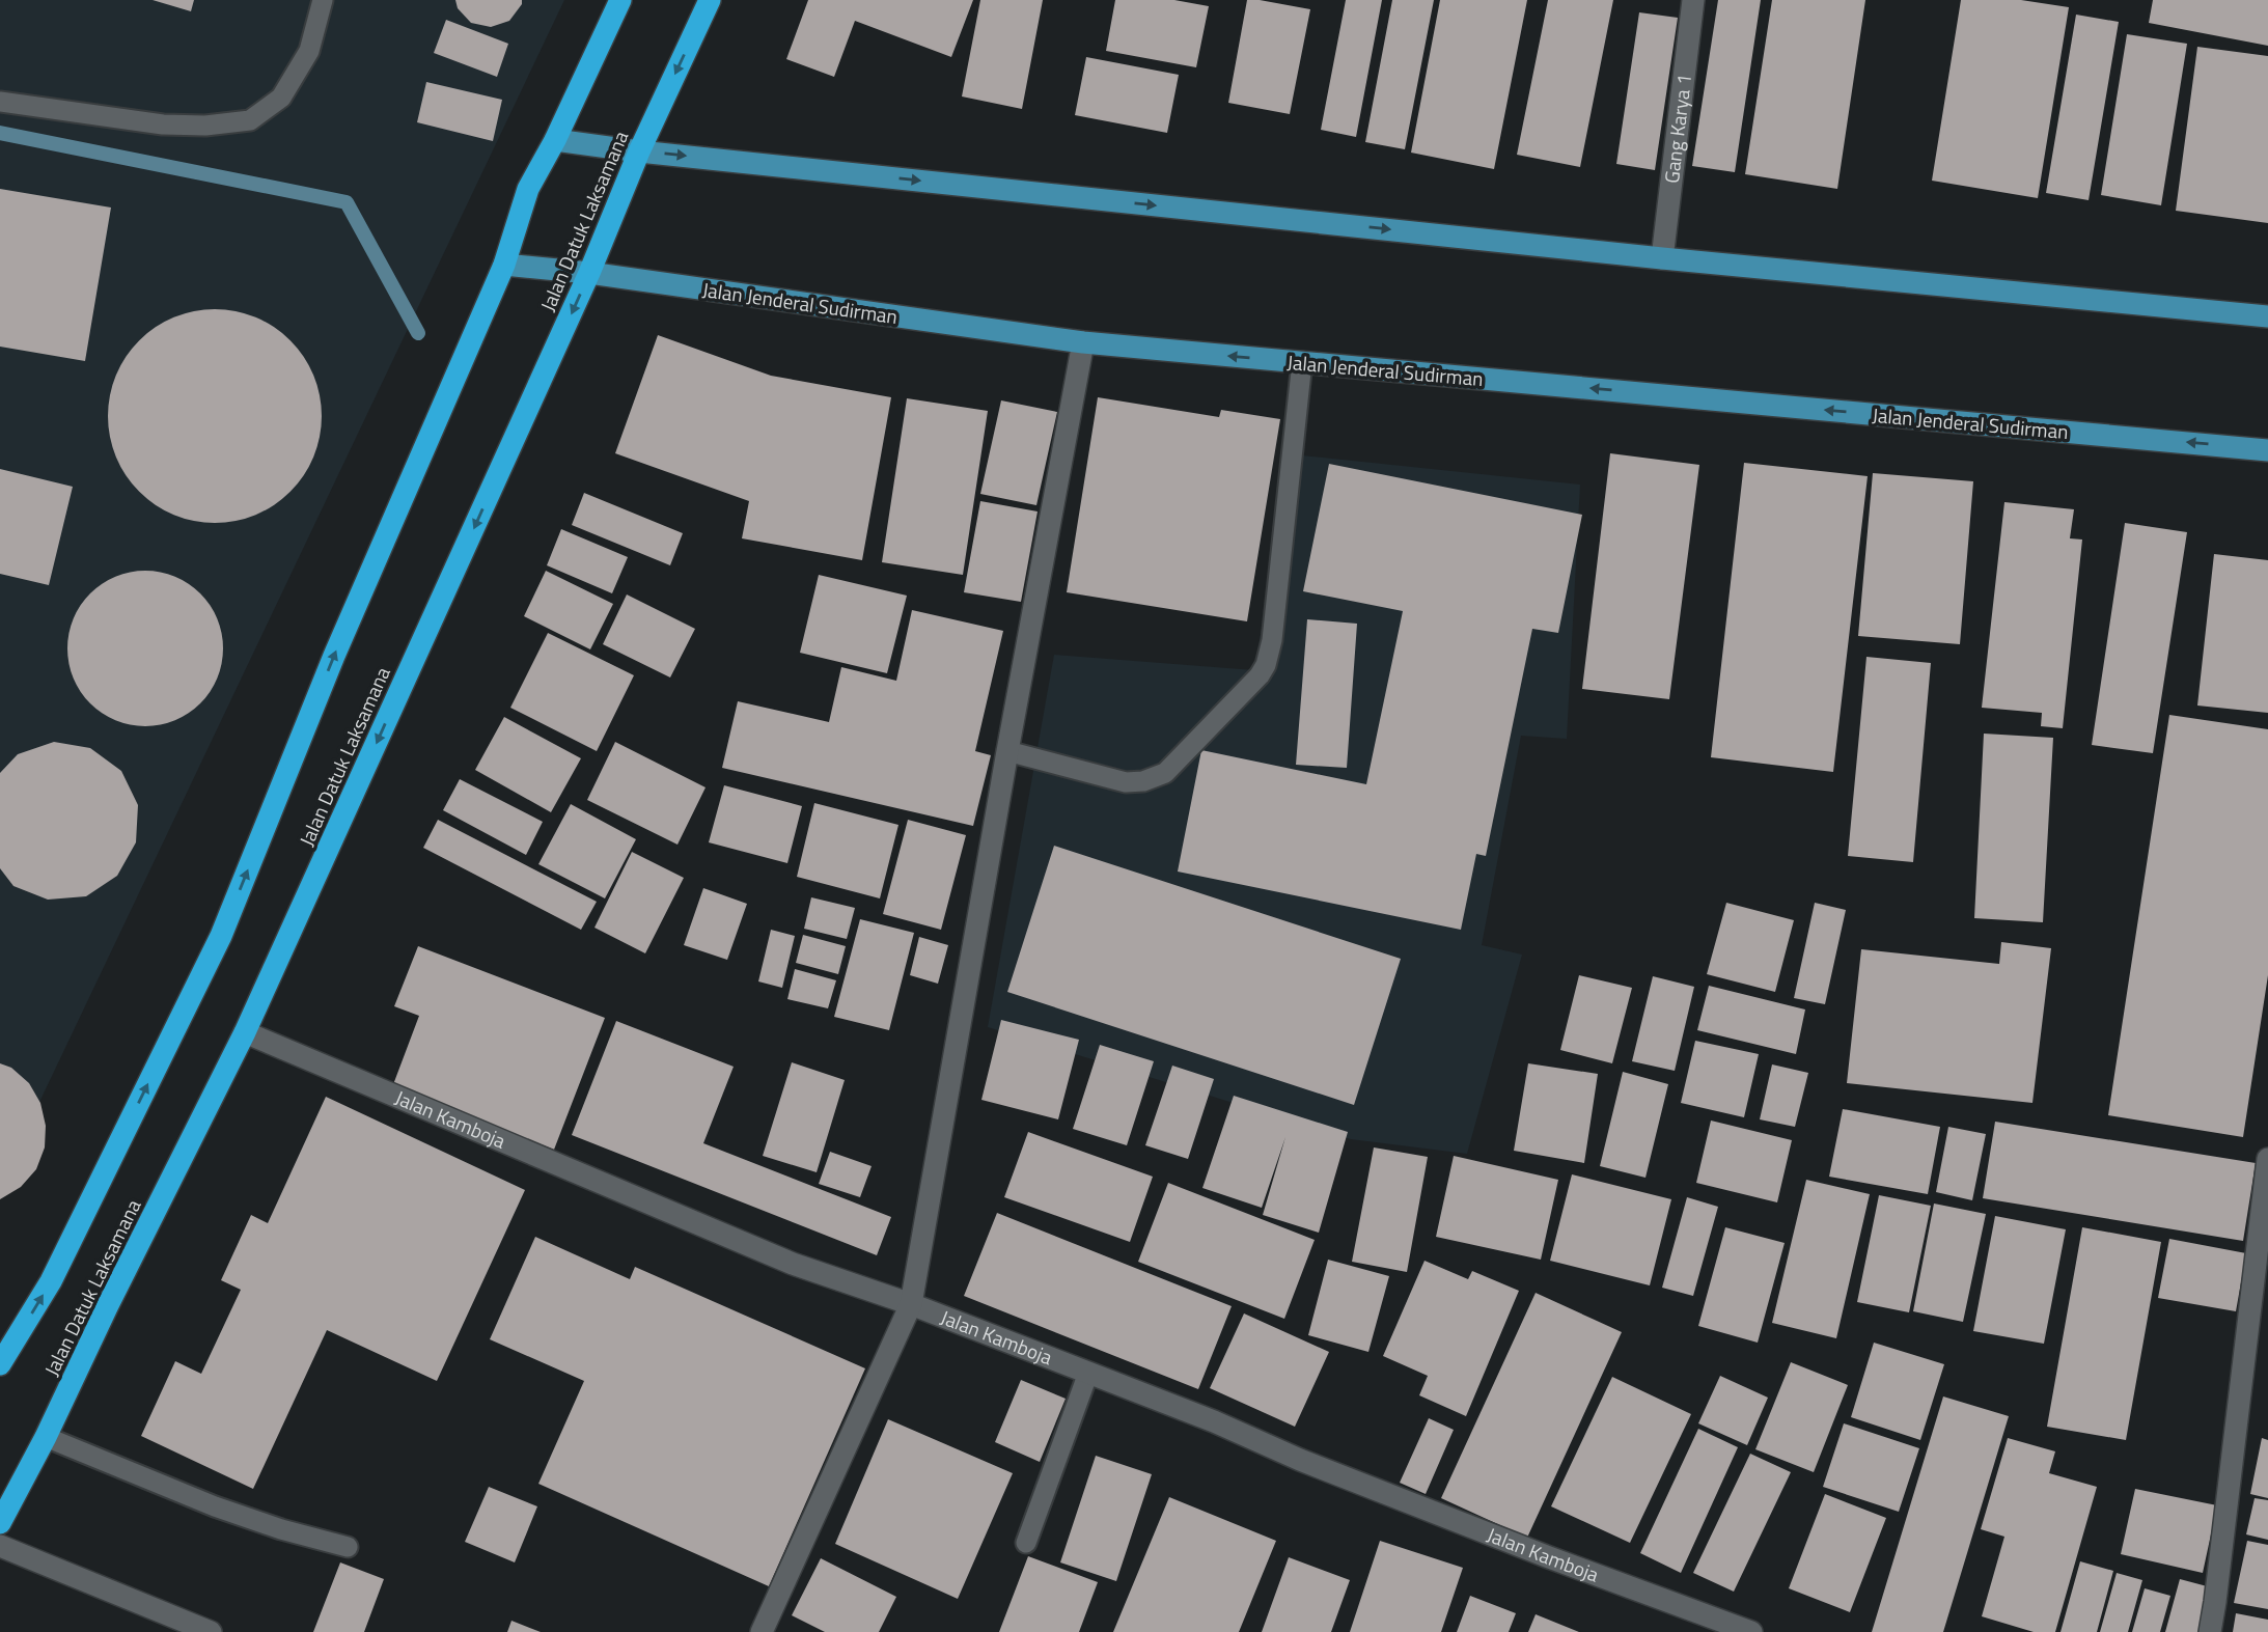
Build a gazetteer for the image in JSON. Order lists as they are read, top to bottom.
{
  "streets": {
    "highway": ["Jalan Datuk Laksamana"],
    "main road": ["Jalan Jenderal Sudirman"],
    "street": ["Gang Karya 1", "Jalan Kamboja"]
  },
  "crossings": [
    ["Jalan Datuk Laksamana", "Jalan Jenderal Sudirman"],
    ["Jalan Datuk Laksamana", "Jalan Kamboja"]
  ]
}
